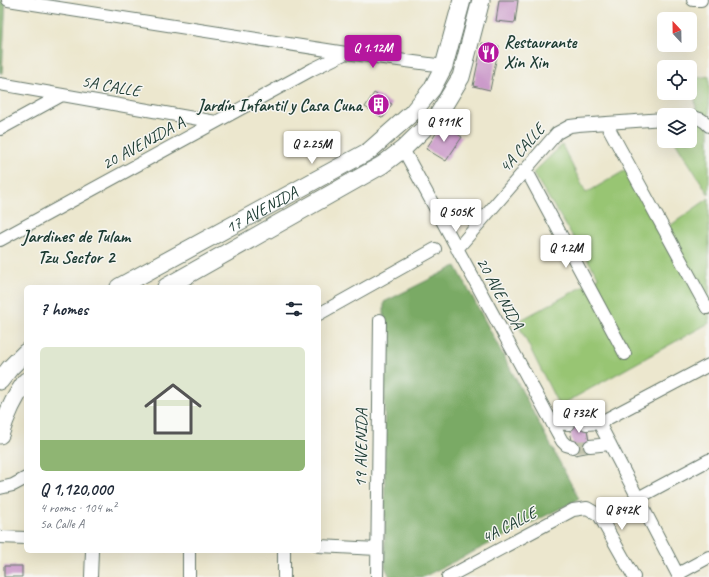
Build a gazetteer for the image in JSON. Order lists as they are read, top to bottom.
{
  "streets": {
    "main road": ["17 AVENIDA"],
    "street": [
      "5A CALLE",
      "20 AVENIDA A",
      "4A CALLE",
      "20 AVENIDA",
      "19 AVENIDA"
    ]
  },
  "crossings": [
    ["5A CALLE", "20 AVENIDA A"],
    ["4A CALLE", "20 AVENIDA"],
    ["17 AVENIDA", "20 AVENIDA"]
  ],
  "districts": ["Jardines de Tulam Tzu Sector 2"],
  "places": {
    "restaurant": ["Restaurante Xin Xin"],
    "building": ["Jardín Infantil y Casa Cuna"]
  },
  "north": "top",
  "page": {
    "price": [
      "Q 1.12M",
      "Q 911K",
      "Q 2.25M",
      "Q 505K",
      "Q 1.2M",
      "Q 732K",
      "Q 842K"
    ],
    "heading": "7 homes",
    "list": [
      {
        "name": "Q 1,120,000",
        "note": "4 rooms · 104 m² · 5a Calle A"
      }
    ]
  }
}
